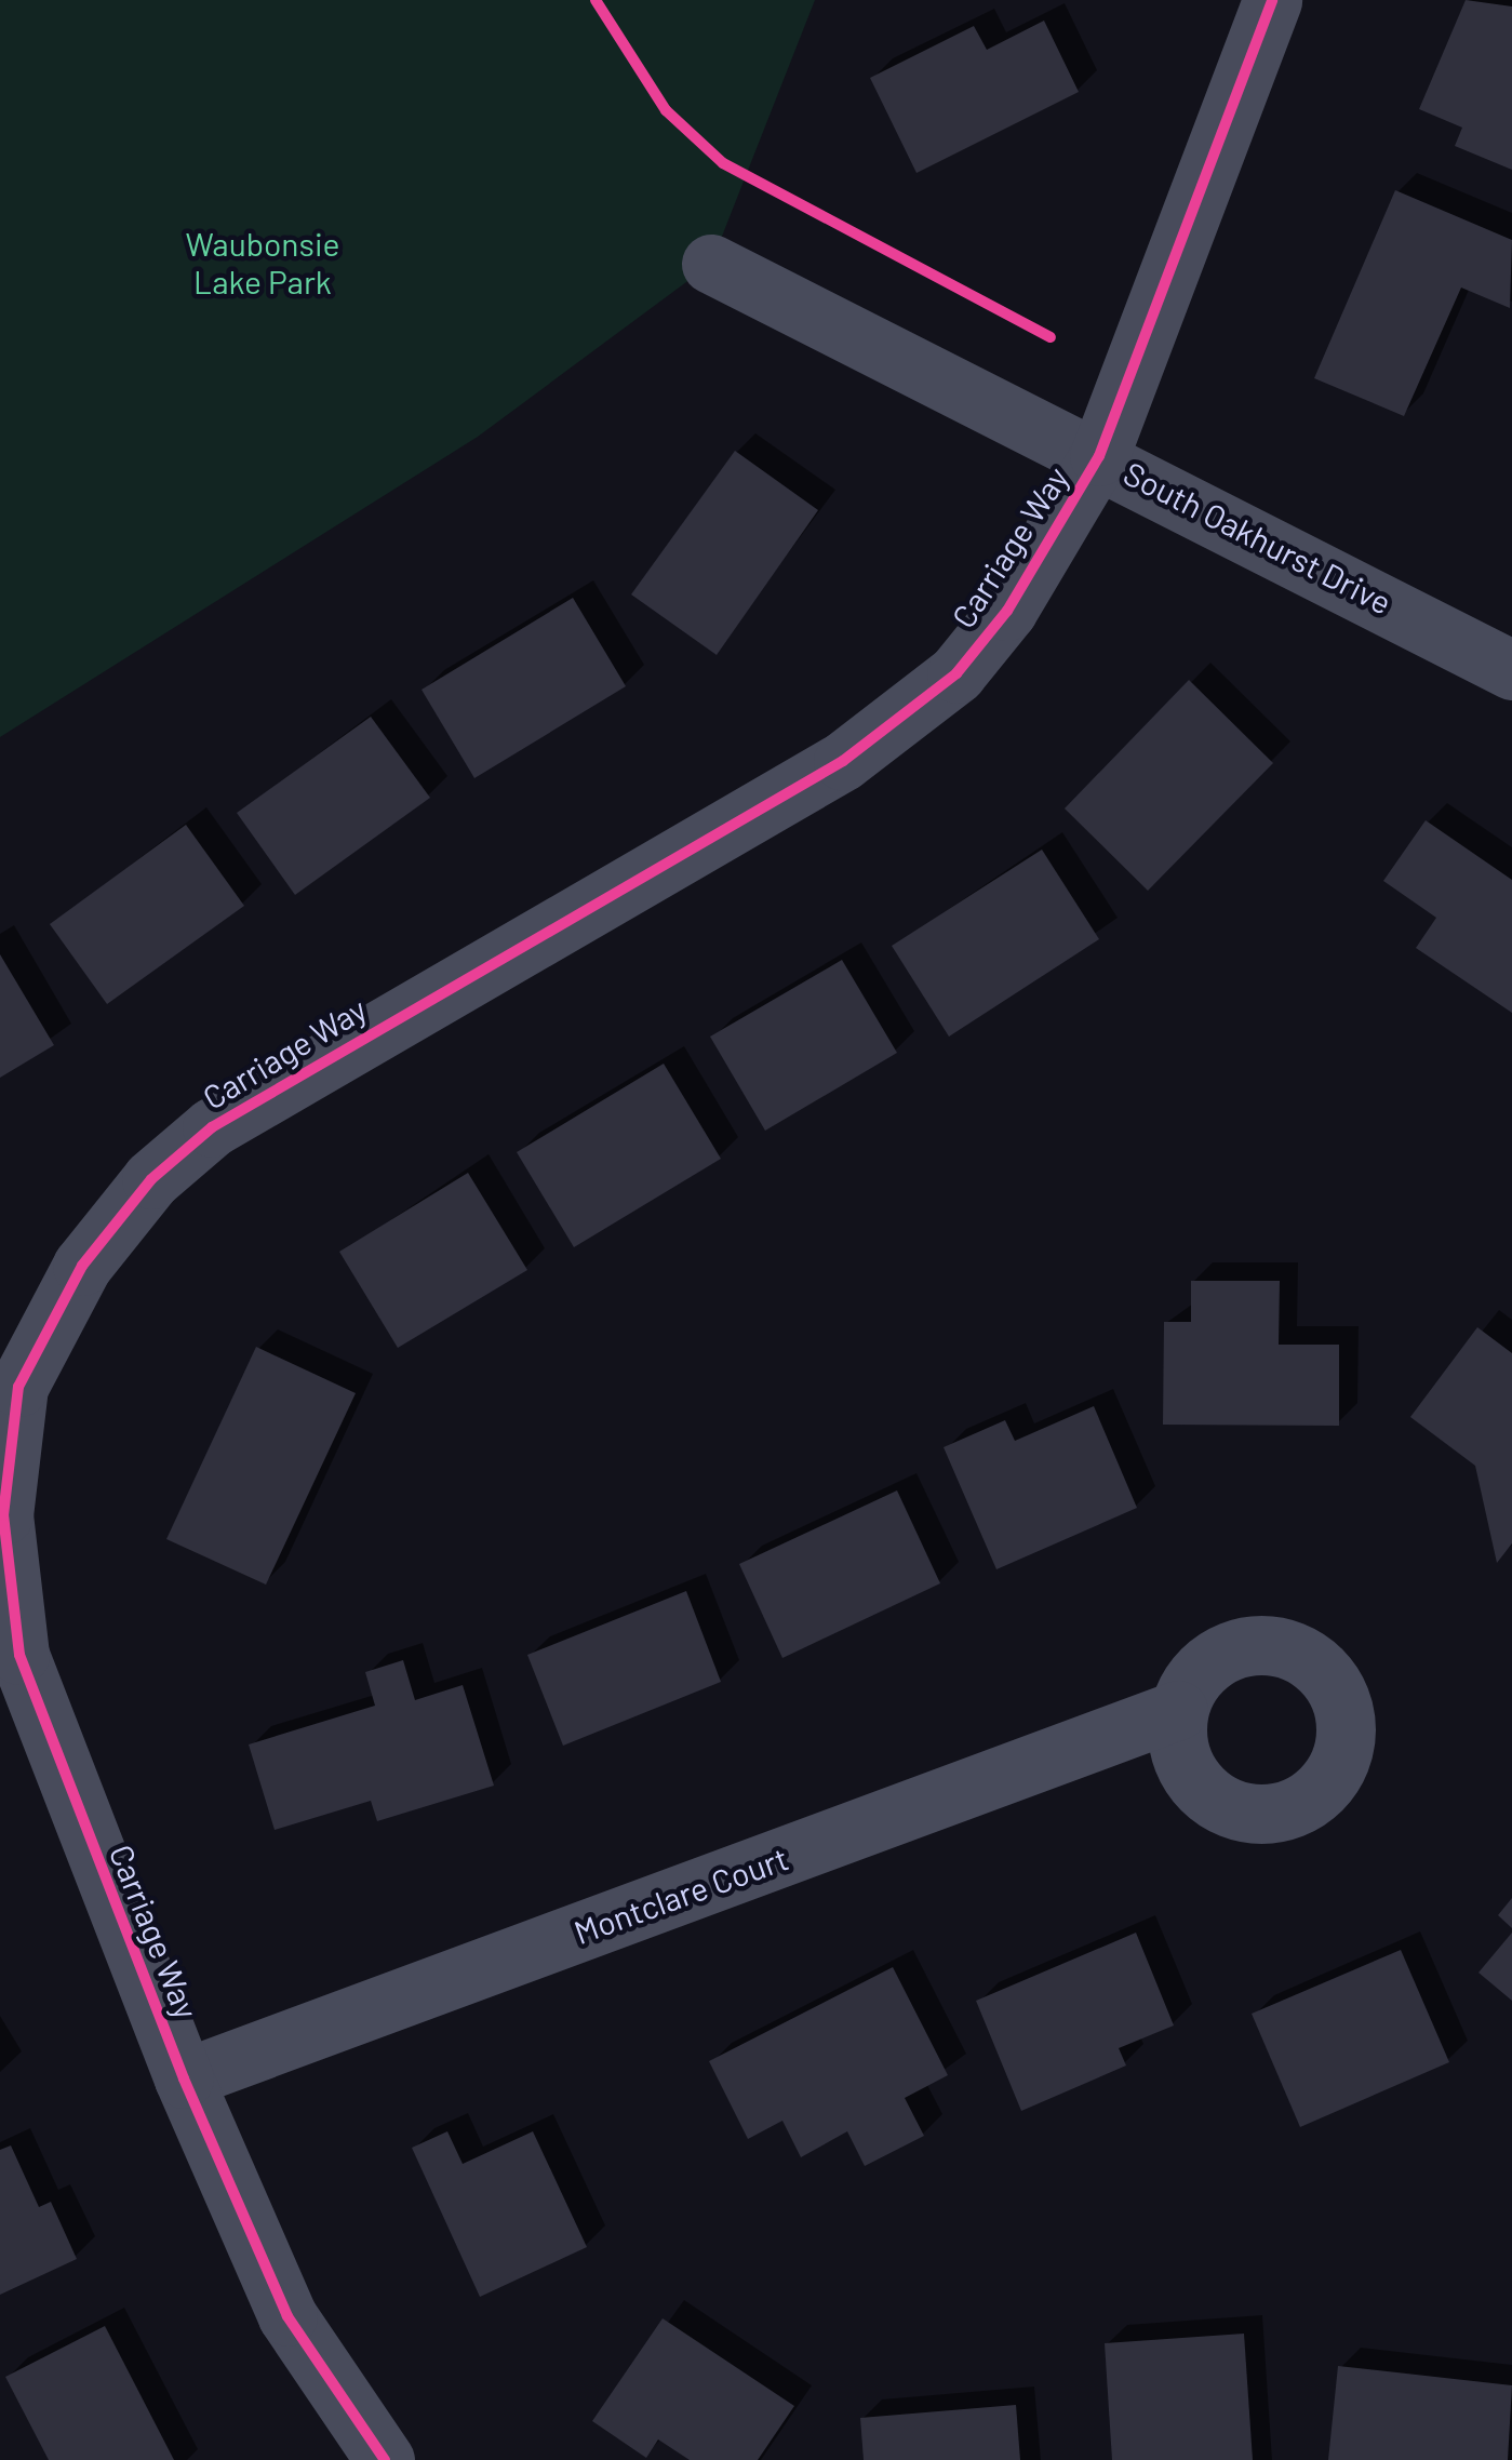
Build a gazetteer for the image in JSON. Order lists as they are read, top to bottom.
{
  "streets": {
    "street": ["South Oakhurst Drive", "Carriage Way", "Montclare Court"]
  },
  "crossings": [
    ["South Oakhurst Drive", "Carriage Way"],
    ["Carriage Way", "Montclare Court"]
  ],
  "parks": ["Waubonsie Lake Park"]
}
